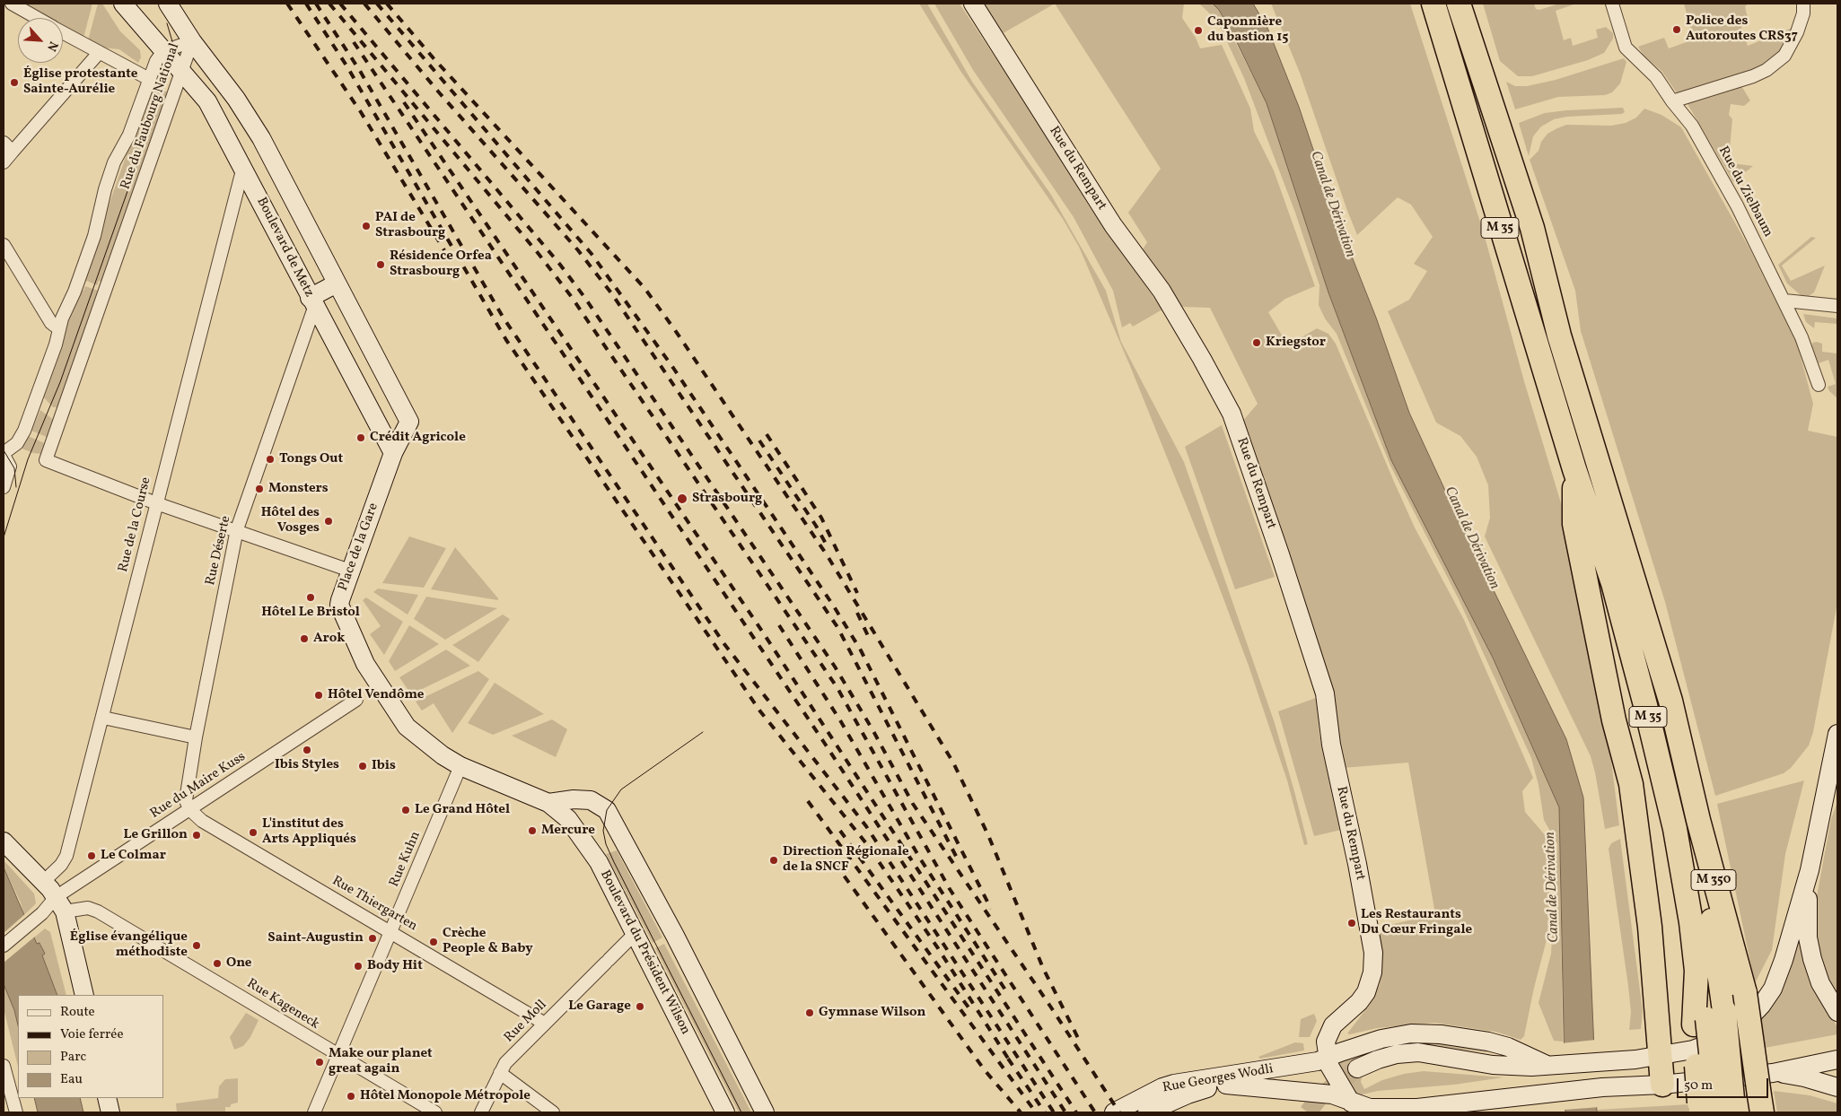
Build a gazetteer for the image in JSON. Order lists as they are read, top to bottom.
{
  "streets": {
    "highway": ["M 35", "M 350"],
    "main road": [
      "Rue du Rempart",
      "Boulevard de Metz",
      "Place de la Gare",
      "Boulevard du Président Wilson",
      "Rue Georges Wodli"
    ],
    "street": [
      "Rue du Faubourg National",
      "Rue du Zielbaum",
      "Rue de la Course",
      "Rue Déserte",
      "Rue du Maire Kuss",
      "Rue Kuhn",
      "Rue Thiergarten",
      "Rue Kageneck",
      "Rue Moll"
    ]
  },
  "crossings": [
    ["Rue du Faubourg National", "Boulevard de Metz"],
    ["Rue du Faubourg National", "Rue de la Course"],
    ["Rue du Rempart", "Rue Georges Wodli"],
    ["M 35", "M 350"],
    ["Boulevard de Metz", "Rue de la Course"],
    ["Boulevard de Metz", "Place de la Gare"],
    ["Boulevard de Metz", "Rue Déserte"],
    ["Place de la Gare", "Rue Kuhn"],
    ["Place de la Gare", "Boulevard du Président Wilson"],
    ["Rue Déserte", "Rue du Maire Kuss"],
    ["Rue Déserte", "Rue Thiergarten"],
    ["Rue du Maire Kuss", "Rue Thiergarten"],
    ["Rue du Maire Kuss", "Rue Kageneck"],
    ["Rue Kuhn", "Rue Thiergarten"],
    ["Rue Kuhn", "Rue Kageneck"],
    ["Rue Thiergarten", "Rue Moll"],
    ["Boulevard du Président Wilson", "Rue Moll"]
  ],
  "water": ["Canal de Dérivation"],
  "places": [
    "Police des Autoroutes CRS37",
    "Caponnière du bastion 15",
    "Église protestante Sainte-Aurélie",
    "PAI de Strasbourg",
    "Résidence Orfea Strasbourg",
    "Kriegstor",
    "Crédit Agricole",
    "Tongs Out",
    "Monsters",
    "Strasbourg",
    "Hôtel des Vosges",
    "Hôtel Le Bristol",
    "Arok",
    "Hôtel Vendôme",
    "Ibis Styles",
    "Ibis",
    "Le Grand Hôtel",
    "Mercure",
    "L'institut des Arts Appliqués",
    "Le Grillon",
    "Le Colmar",
    "Direction Régionale de la SNCF",
    "Les Restaurants Du Cœur Fringale",
    "Saint-Augustin",
    "Crèche People & Baby",
    "Église évangélique méthodiste",
    "One",
    "Body Hit",
    "Le Garage",
    "Gymnase Wilson",
    "Make our planet great again",
    "Hôtel Monopole Métropole"
  ],
  "legend": [
    "Route",
    "Voie ferrée",
    "Parc",
    "Eau"
  ],
  "scale_bar": "50 m",
  "north": "bottom right"
}
